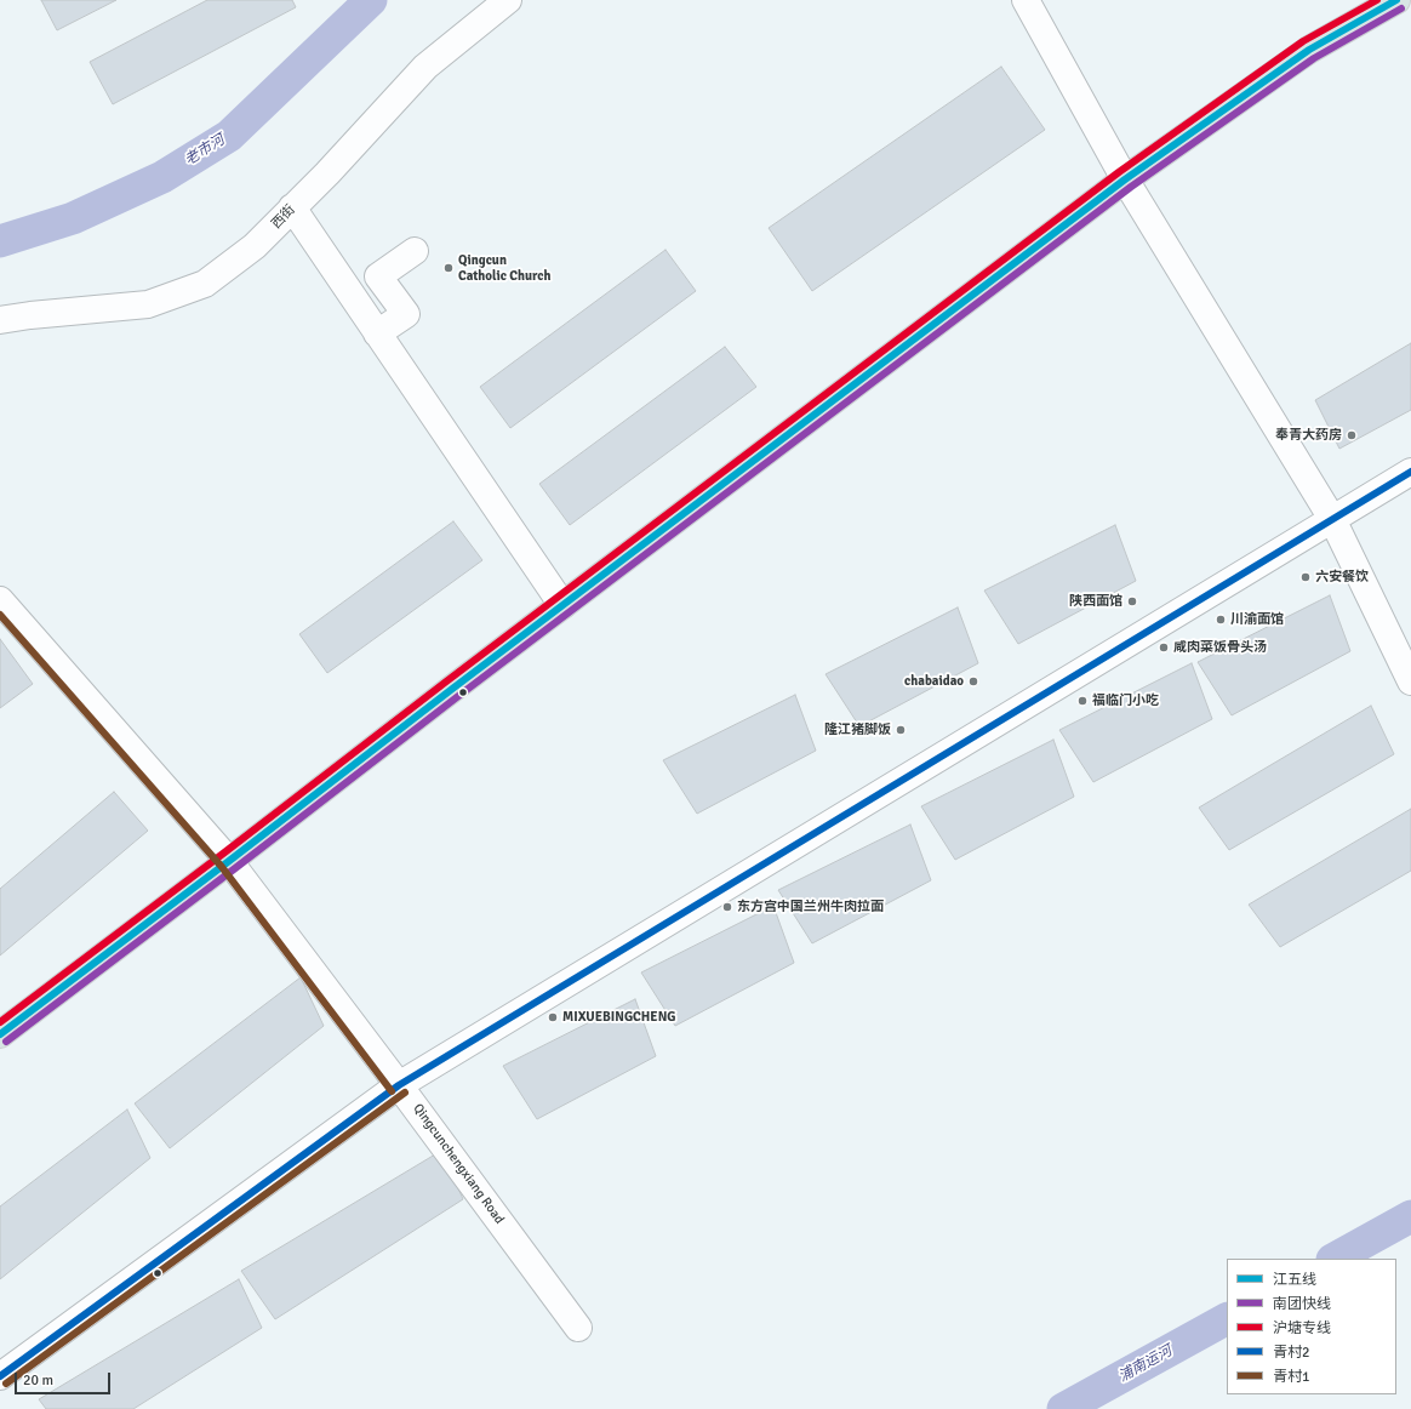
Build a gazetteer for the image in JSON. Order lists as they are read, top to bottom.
{
  "streets": {
    "street": ["西街", "Qingcunchengxiang Road"]
  },
  "water": ["老市河", "浦南运河"],
  "places": [
    "Qingcun Catholic Church",
    "奉青大药房",
    "六安餐饮",
    "陕西面馆",
    "川渝面馆",
    "咸肉菜饭骨头汤",
    "chabaidao",
    "福临门小吃",
    "隆江猪脚饭",
    "东方宫中国兰州牛肉拉面",
    "MIXUEBINGCHENG"
  ],
  "lines": [
    "transit line 江五线",
    "transit line 沪塘专线",
    "transit line 南团快线",
    "transit line 青村2",
    "transit line 青村1"
  ],
  "legend": [
    "江五线",
    "南团快线",
    "沪塘专线",
    "青村2",
    "青村1"
  ],
  "scale_bar": "20 m"
}
